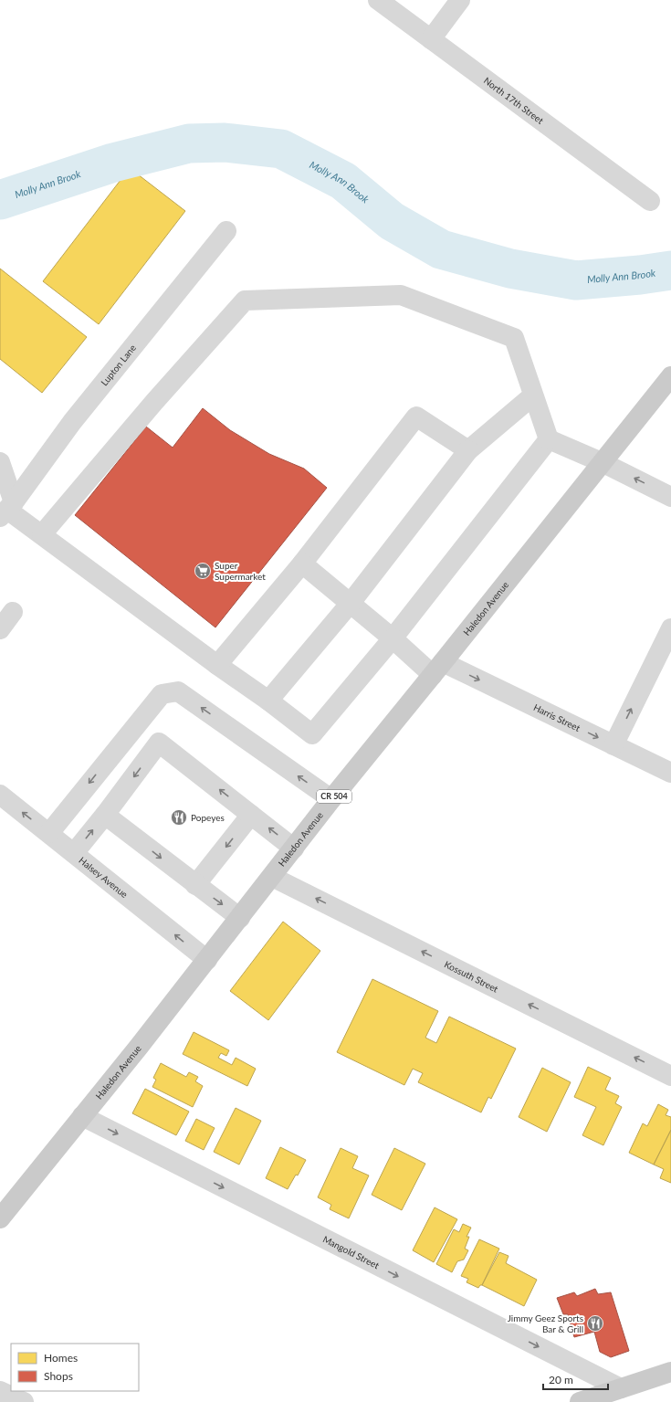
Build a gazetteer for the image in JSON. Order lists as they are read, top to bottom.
{
  "streets": {
    "main road": ["Haledon Avenue", "CR 504"],
    "street": [
      "North 17th Street",
      "Lupton Lane",
      "Harris Street",
      "Halsey Avenue",
      "Kossuth Street",
      "Mangold Street"
    ]
  },
  "crossings": [
    ["Haledon Avenue", "Harris Street"],
    ["Haledon Avenue", "Halsey Avenue"],
    ["Haledon Avenue", "Kossuth Street"],
    ["Haledon Avenue", "Mangold Street"]
  ],
  "one_way": ["Harris Street", "Kossuth Street", "Mangold Street"],
  "water": ["Molly Ann Brook"],
  "places": {
    "supermarket": ["Super Supermarket"],
    "restaurant": ["Popeyes", "Jimmy Geez Sports Bar & Grill"]
  },
  "legend": ["Homes", "Shops"],
  "scale_bar": "20 m"
}
